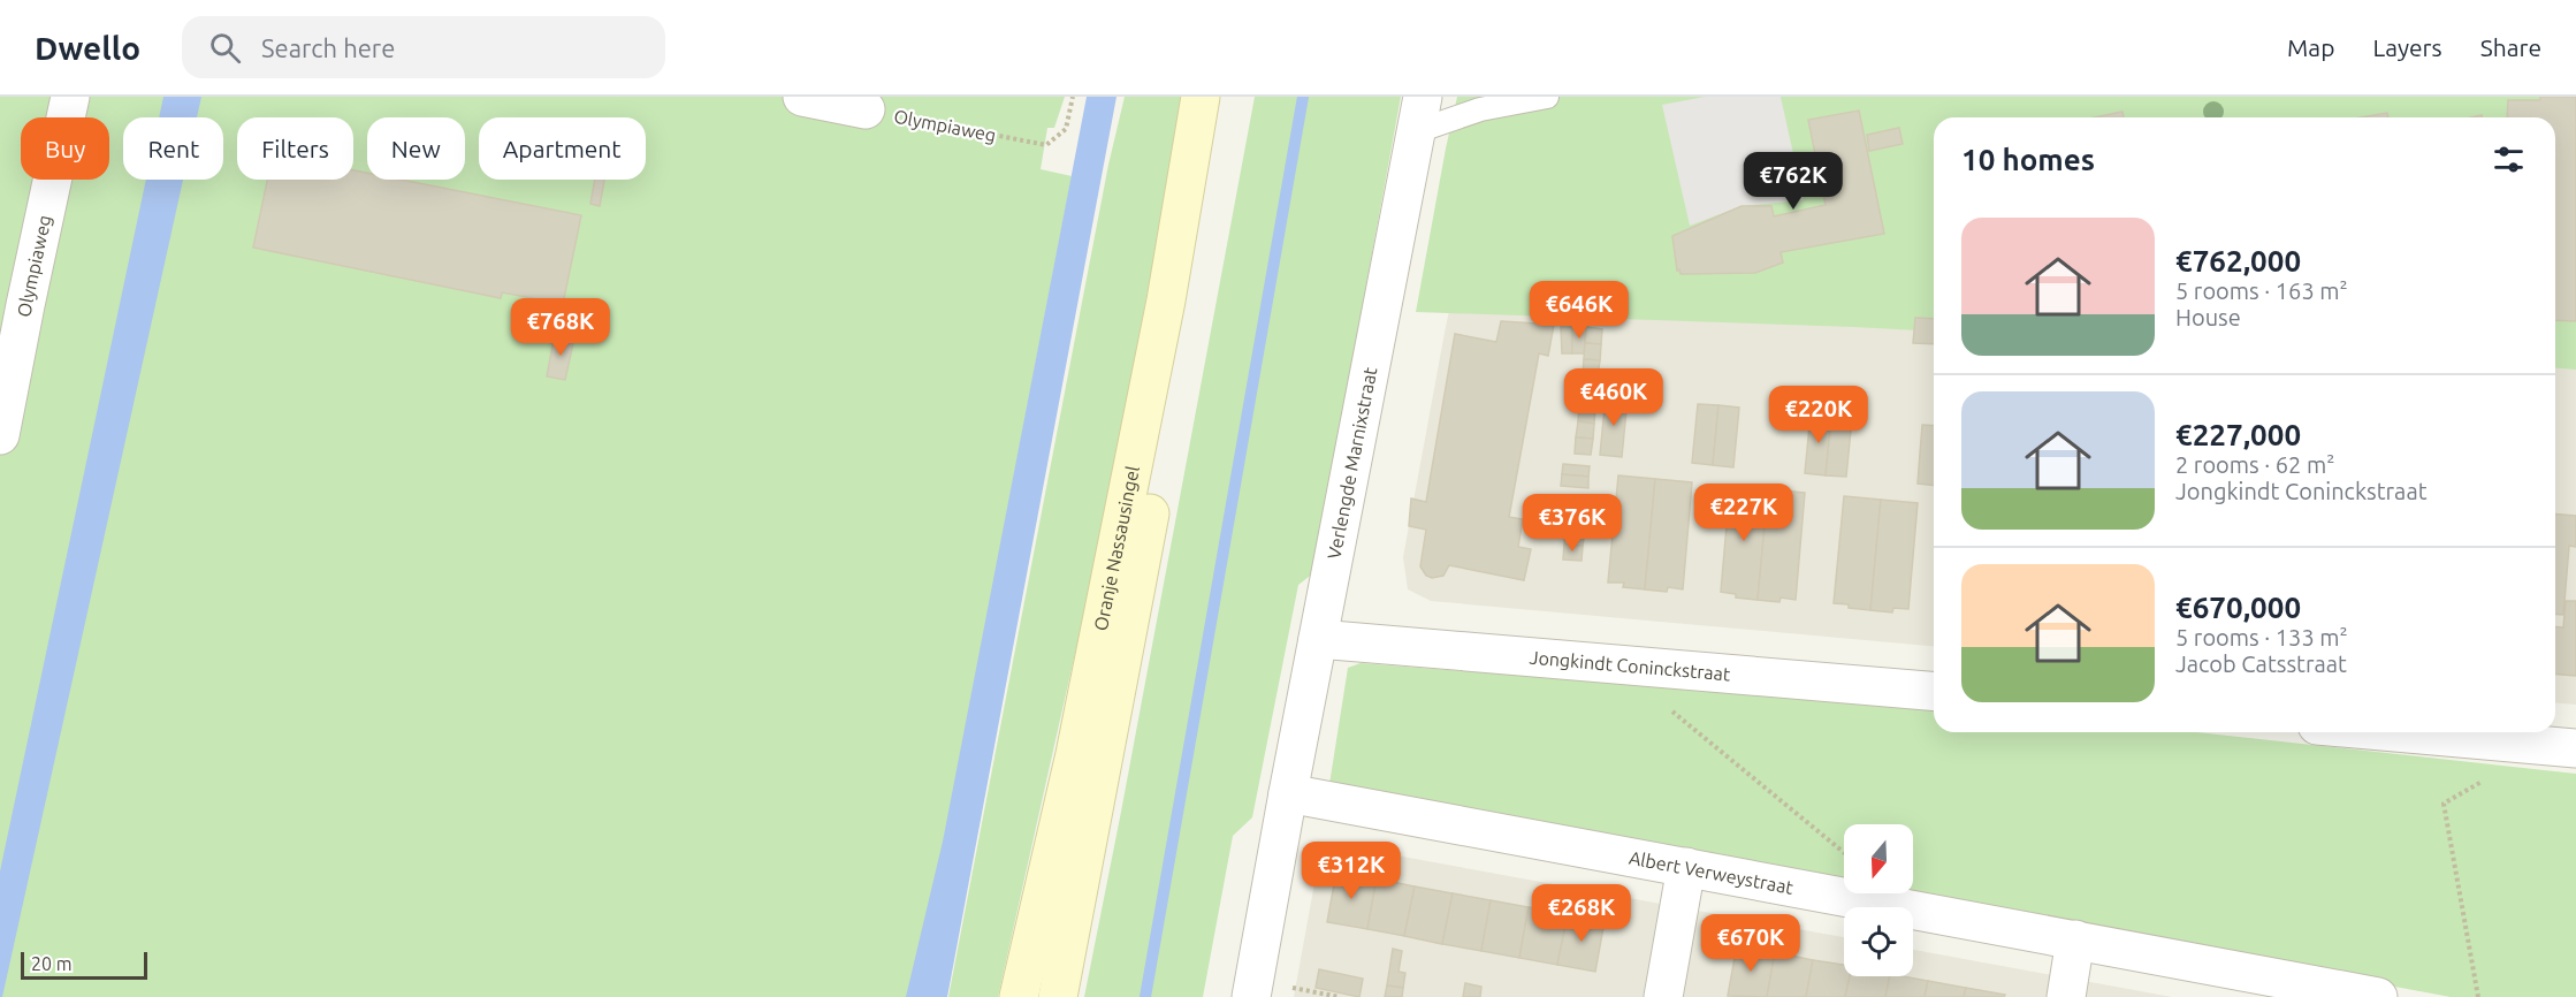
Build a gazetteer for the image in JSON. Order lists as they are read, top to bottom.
{
  "streets": {
    "main road": ["Oranje Nassausingel"],
    "street": [
      "Olympiaweg",
      "Verlengde Marnixstraat",
      "Jongkindt Coninckstraat",
      "Albert Verweystraat"
    ]
  },
  "crossings": [
    ["Verlengde Marnixstraat", "Jongkindt Coninckstraat"],
    ["Verlengde Marnixstraat", "Albert Verweystraat"]
  ],
  "scale_bar": "20 m",
  "north": "bottom",
  "page": {
    "header": "Dwello",
    "search": "Search here",
    "nav": ["Map", "Layers", "Share"],
    "chip": [
      "Buy",
      "Rent",
      "Filters",
      "New",
      "Apartment"
    ],
    "heading": "10 homes",
    "price": [
      "€762K",
      "€646K",
      "€768K",
      "€460K",
      "€220K",
      "€227K",
      "€376K",
      "€312K",
      "€268K",
      "€670K"
    ],
    "list": [
      {
        "name": "€762,000",
        "note": "5 rooms · 163 m² · House"
      },
      {
        "name": "€227,000",
        "note": "2 rooms · 62 m² · Jongkindt Coninckstraat"
      },
      {
        "name": "€670,000",
        "note": "5 rooms · 133 m² · Jacob Catsstraat"
      }
    ],
    "scale": "20 m"
  }
}
